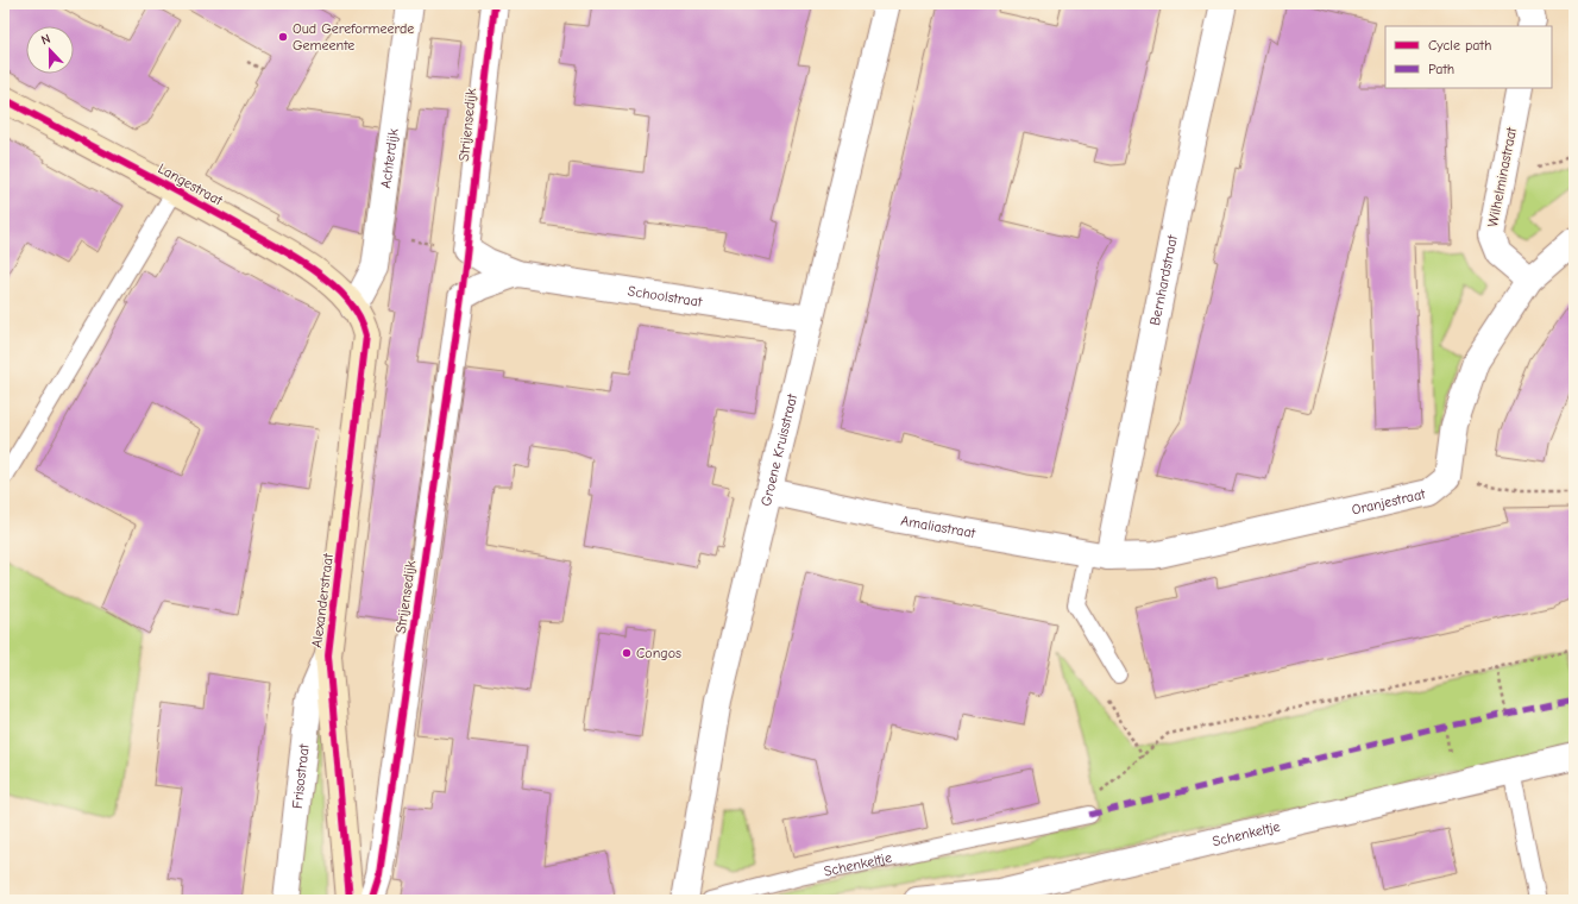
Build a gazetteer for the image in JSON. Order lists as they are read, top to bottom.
{
  "streets": {
    "street": [
      "Strijensedijk",
      "Achterdijk",
      "Wilhelminastraat",
      "Langestraat",
      "Bernhardstraat",
      "Schoolstraat",
      "Groene Kruisstraat",
      "Oranjestraat",
      "Amaliastraat",
      "Alexanderstraat",
      "Frisostraat",
      "Schenkeltje"
    ]
  },
  "crossings": [
    ["Strijensedijk", "Schoolstraat"],
    ["Achterdijk", "Langestraat"],
    ["Achterdijk", "Alexanderstraat"],
    ["Langestraat", "Alexanderstraat"],
    ["Bernhardstraat", "Oranjestraat"],
    ["Bernhardstraat", "Amaliastraat"],
    ["Schoolstraat", "Groene Kruisstraat"],
    ["Groene Kruisstraat", "Amaliastraat"],
    ["Oranjestraat", "Amaliastraat"],
    ["Alexanderstraat", "Frisostraat"]
  ],
  "places": ["Oud Gereformeerde Gemeente", "Congos"],
  "legend": ["Cycle path", "Path"],
  "north": "top"
}
